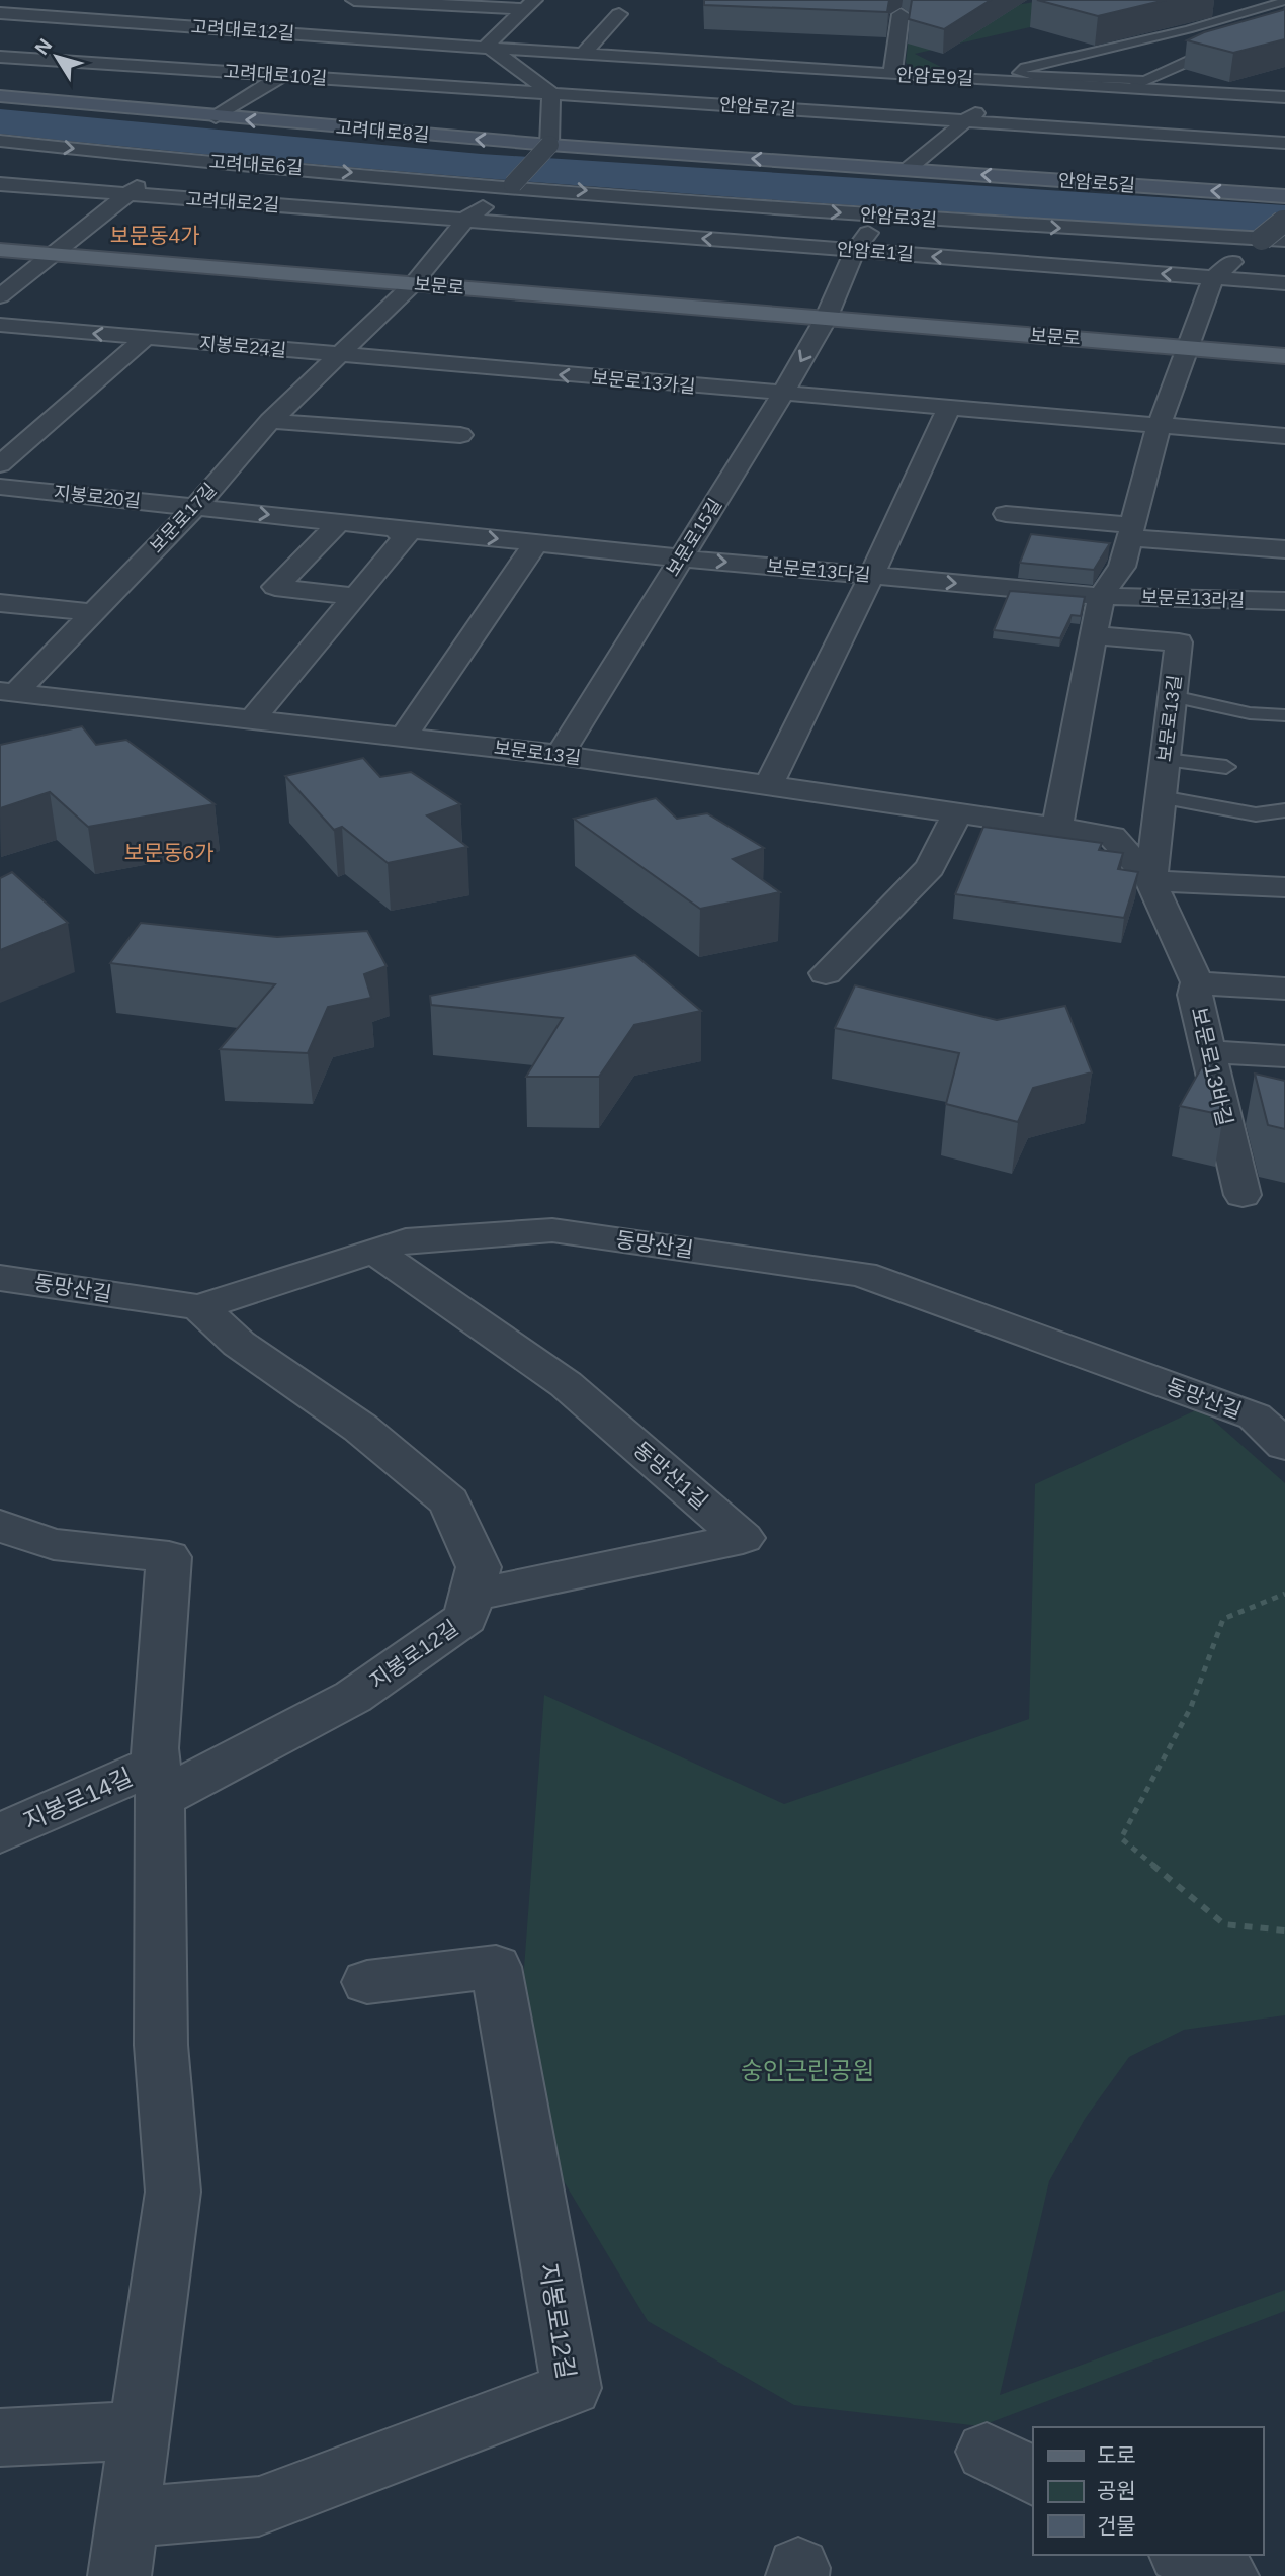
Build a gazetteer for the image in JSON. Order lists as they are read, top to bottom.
{
  "streets": {
    "main road": ["고려대로8길", "안암로5길", "보문로"],
    "street": [
      "고려대로12길",
      "고려대로10길",
      "안암로9길",
      "안암로7길",
      "고려대로6길",
      "고려대로2길",
      "안암로3길",
      "안암로1길",
      "지봉로24길",
      "보문로13가길",
      "지봉로20길",
      "보문로17길",
      "보문로15길",
      "보문로13다길",
      "보문로13라길",
      "보문로13길",
      "보문로13바길",
      "동망산길",
      "동망산1길",
      "지봉로12길",
      "지봉로14길"
    ]
  },
  "crossings": [
    ["고려대로12길", "안암로9길"],
    ["고려대로10길", "안암로7길"],
    ["고려대로8길", "안암로5길"],
    ["고려대로8길", "보문로17길"],
    ["고려대로6길", "안암로3길"],
    ["고려대로6길", "보문로17길"],
    ["안암로5길", "보문로17길"],
    ["고려대로2길", "안암로1길"],
    ["고려대로2길", "보문로17길"],
    ["안암로3길", "보문로17길"],
    ["안암로1길", "보문로17길"],
    ["보문로", "보문로17길"],
    ["보문로", "보문로15길"],
    ["지봉로24길", "보문로13가길"],
    ["지봉로24길", "보문로17길"],
    ["보문로13가길", "보문로17길"],
    ["보문로13가길", "보문로15길"],
    ["지봉로20길", "보문로17길"],
    ["지봉로20길", "보문로13다길"],
    ["보문로17길", "보문로13다길"],
    ["보문로17길", "보문로13길"],
    ["보문로15길", "보문로13다길"],
    ["보문로15길", "보문로13길"],
    ["보문로13다길", "보문로13라길"],
    ["보문로13길", "보문로13바길"],
    ["동망산길", "동망산1길"],
    ["동망산길", "지봉로12길"],
    ["동망산1길", "지봉로12길"],
    ["지봉로12길", "지봉로14길"]
  ],
  "one_way": ["고려대로8길", "안암로5길", "보문로13가길"],
  "districts": ["보문동4가", "보문동6가"],
  "parks": ["숭인근린공원"],
  "legend": ["도로", "공원", "건물"],
  "north": "top left"
}
